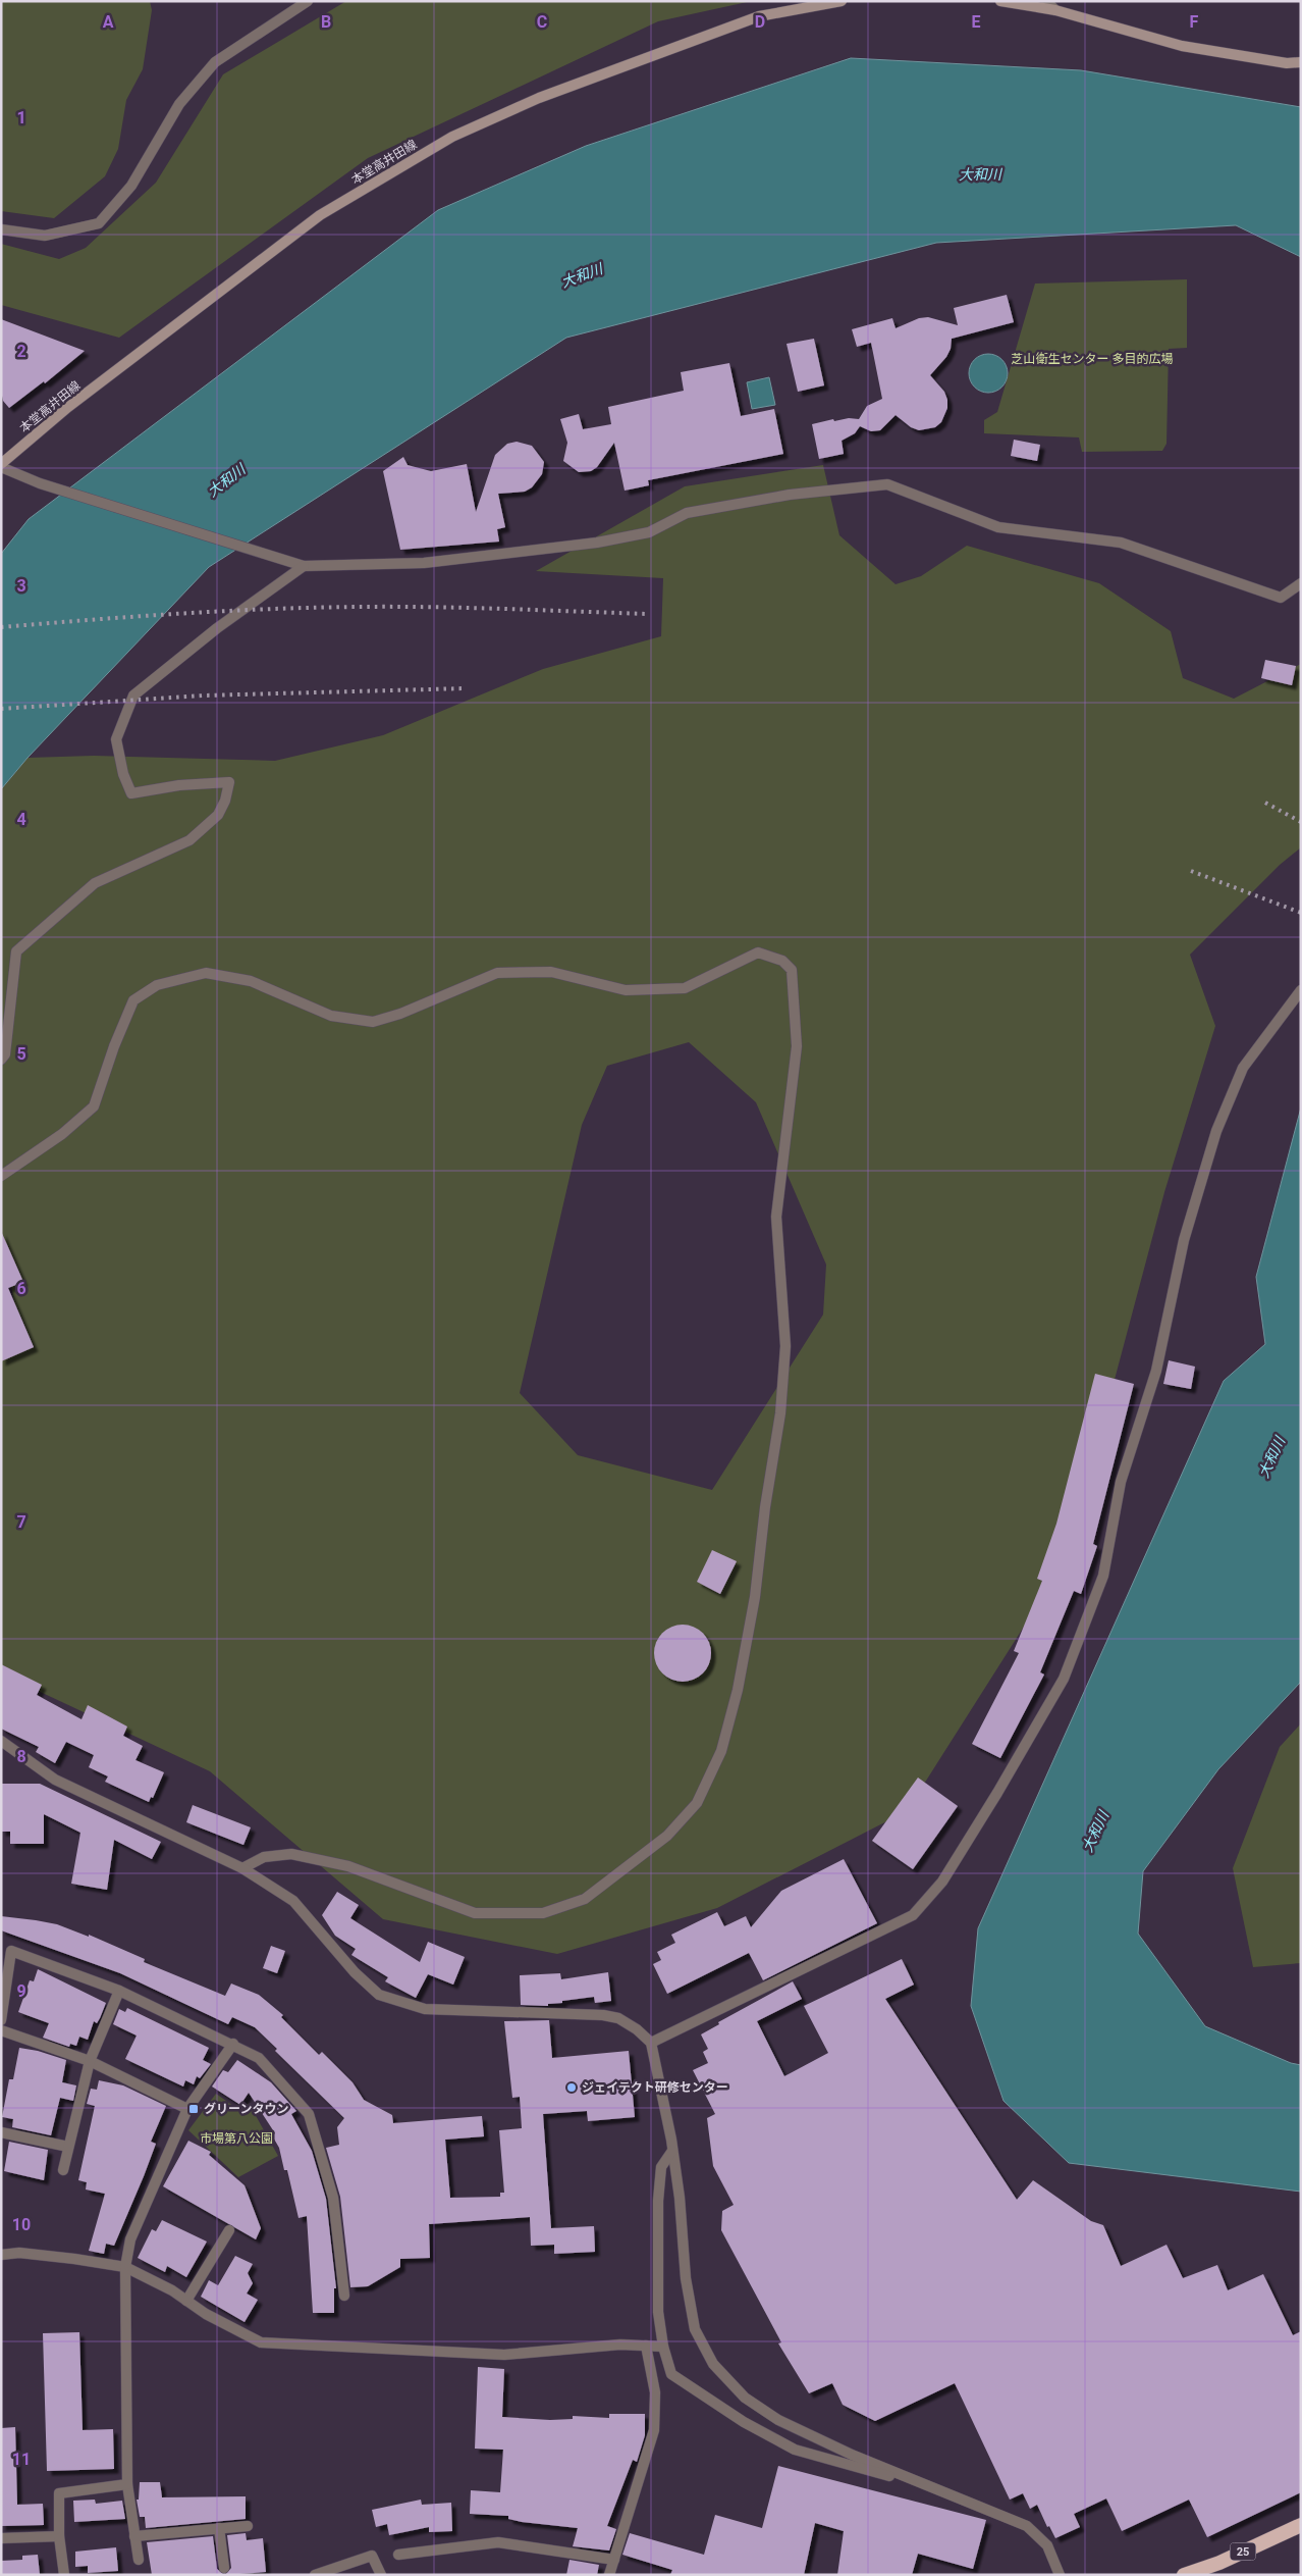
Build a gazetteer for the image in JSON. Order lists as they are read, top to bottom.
{
  "streets": {
    "highway": ["25"],
    "main road": ["本堂高井田線"]
  },
  "water": ["大和川"],
  "parks": ["芝山衛生センター 多目的広場", "市場第八公園"],
  "places": {
    "other": ["ジェイテクト研修センター"],
    "transit": ["グリーンタウン"]
  },
  "grid": {
    "columns": [
      "A",
      "B",
      "C",
      "D",
      "E",
      "F"
    ],
    "rows": [
      "1",
      "2",
      "3",
      "4",
      "5",
      "6",
      "7",
      "8",
      "9",
      "10",
      "11"
    ]
  }
}
